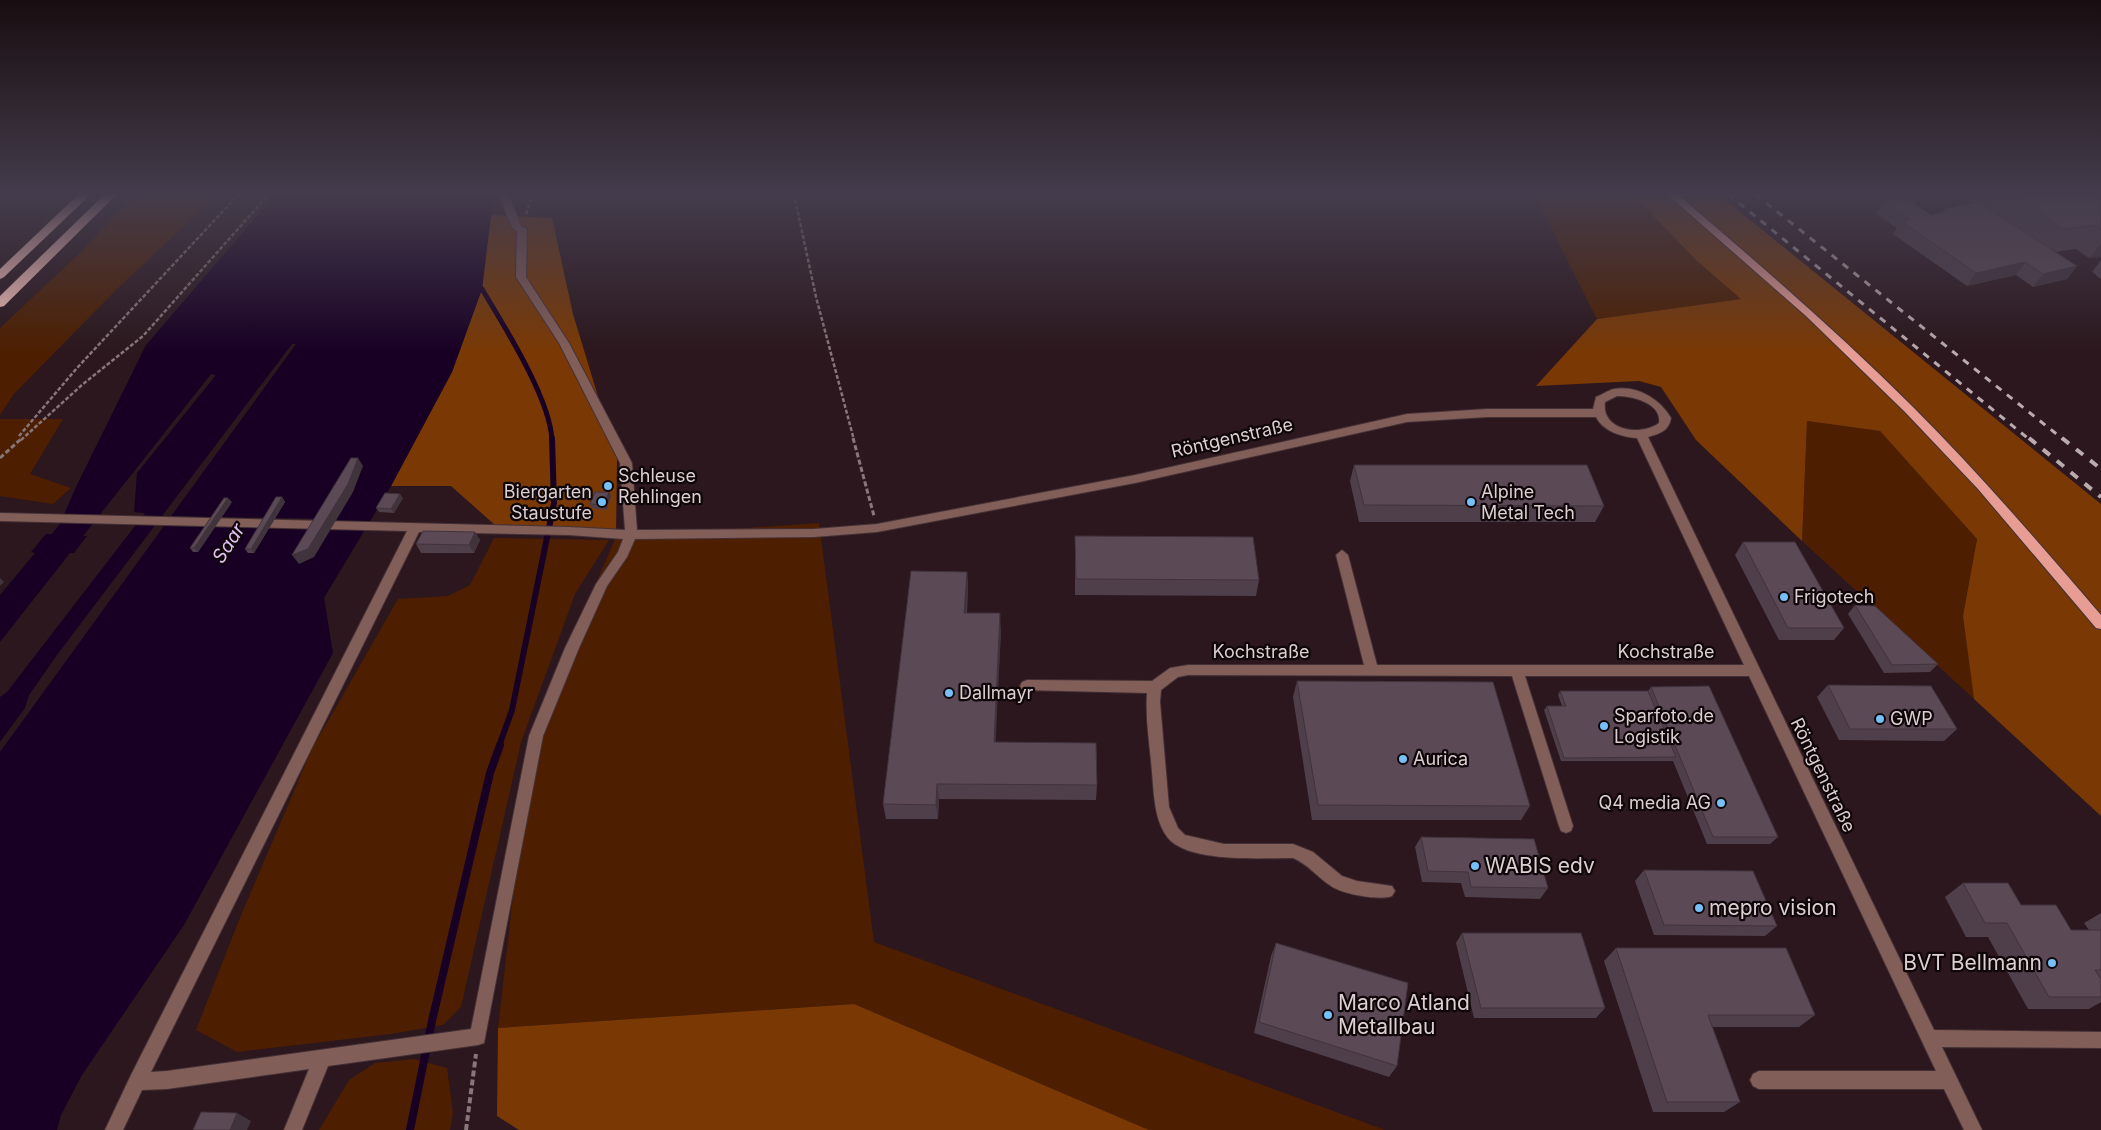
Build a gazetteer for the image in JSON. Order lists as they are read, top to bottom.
{
  "streets": {
    "street": ["Röntgenstraße", "Kochstraße"]
  },
  "crossings": [
    ["Röntgenstraße", "Kochstraße"]
  ],
  "water": ["Saar"],
  "places": [
    "Schleuse Rehlingen",
    "Biergarten Staustufe",
    "Alpine Metal Tech",
    "Frigotech",
    "Dallmayr",
    "GWP",
    "Sparfoto.de Logistik",
    "Aurica",
    "Q4 media AG",
    "WABIS edv",
    "mepro vision",
    "BVT Bellmann",
    "Marco Atland Metallbau"
  ]
}
